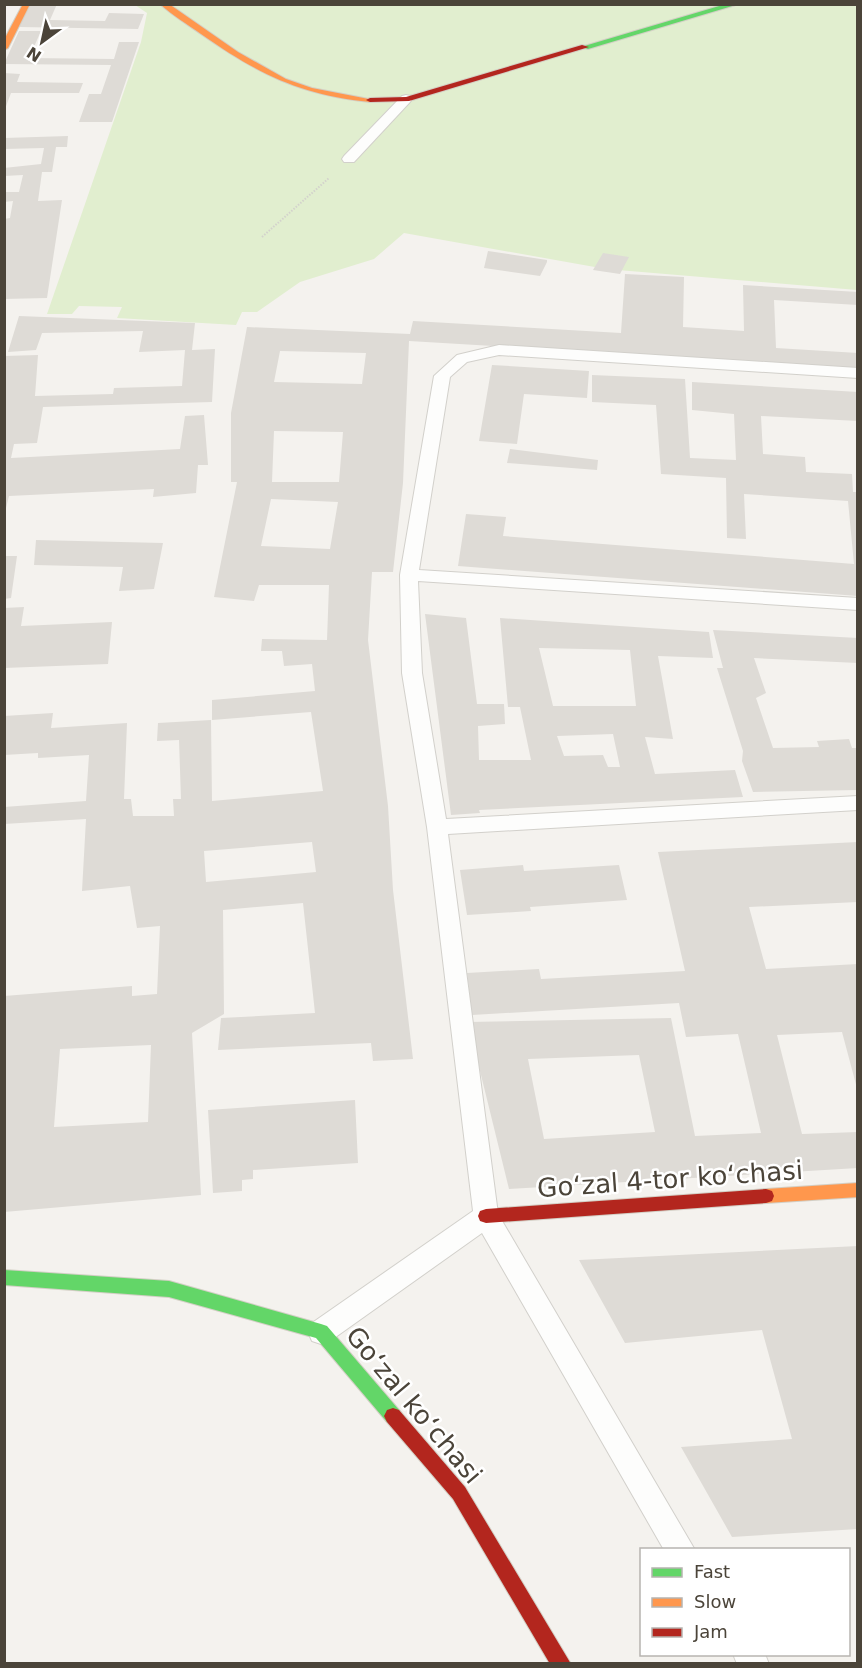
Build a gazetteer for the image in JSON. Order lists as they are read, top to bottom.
{
  "streets": {
    "street": ["Goʻzal 4-tor koʻchasi", "Goʻzal koʻchasi"]
  },
  "legend": ["Fast", "Slow", "Jam"],
  "north": "bottom left"
}
